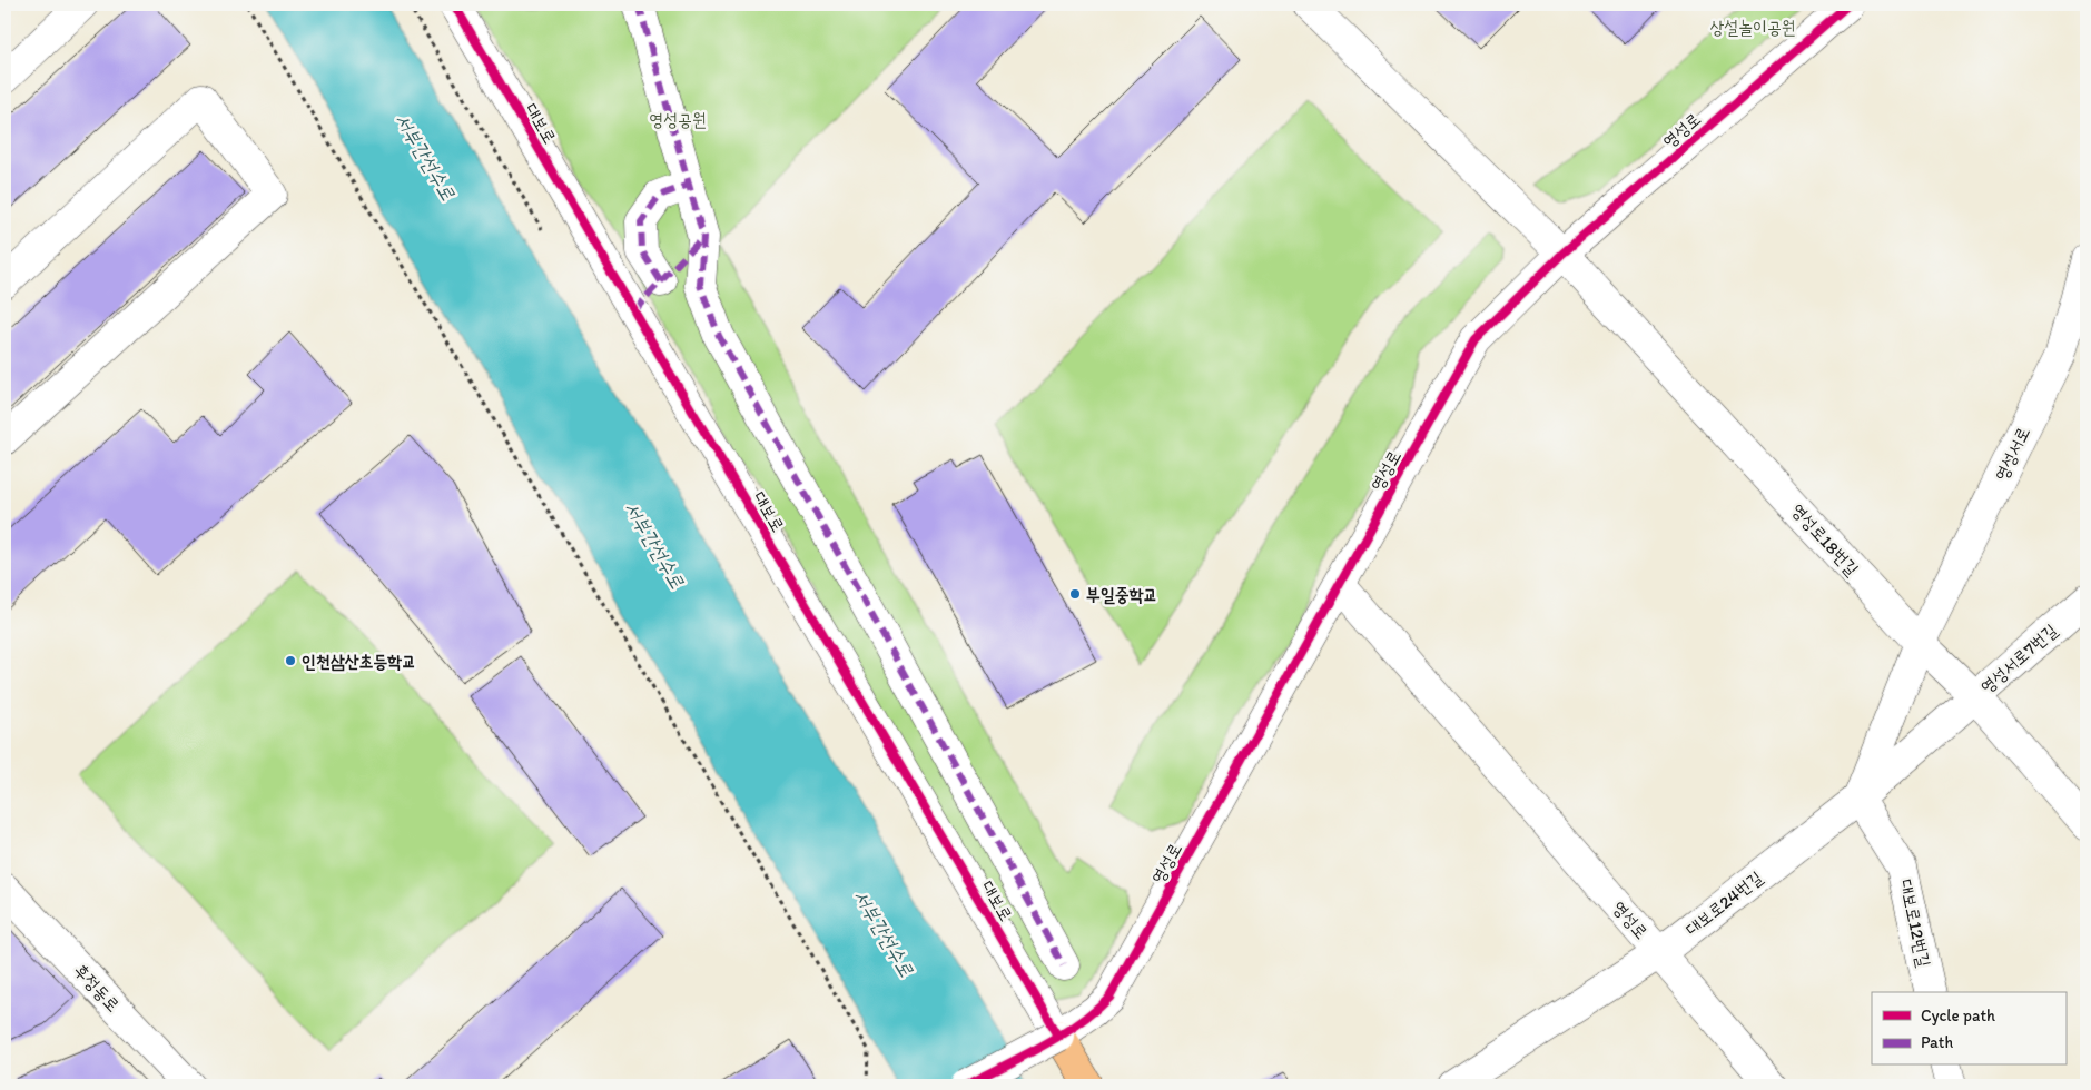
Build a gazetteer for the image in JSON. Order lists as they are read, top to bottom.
{
  "streets": {
    "main road": ["대보로"],
    "street": [
      "영성로",
      "영성서로",
      "영성로18번길",
      "영성서로7번길",
      "대보로24번길",
      "대보로12번길",
      "후정동로"
    ]
  },
  "crossings": [
    ["대보로", "영성로"],
    ["영성로", "영성로18번길"],
    ["영성로", "대보로24번길"],
    ["영성서로", "영성로18번길"],
    ["영성서로", "대보로24번길"],
    ["영성서로", "대보로12번길"],
    ["영성로18번길", "영성서로7번길"],
    ["영성로18번길", "대보로24번길"],
    ["영성서로7번길", "대보로24번길"],
    ["대보로24번길", "대보로12번길"]
  ],
  "water": ["서부간선수로"],
  "parks": ["상설놀이공원", "영성공원"],
  "places": ["부일중학교", "인천삼산초등학교"],
  "legend": ["Cycle path", "Path"]
}
